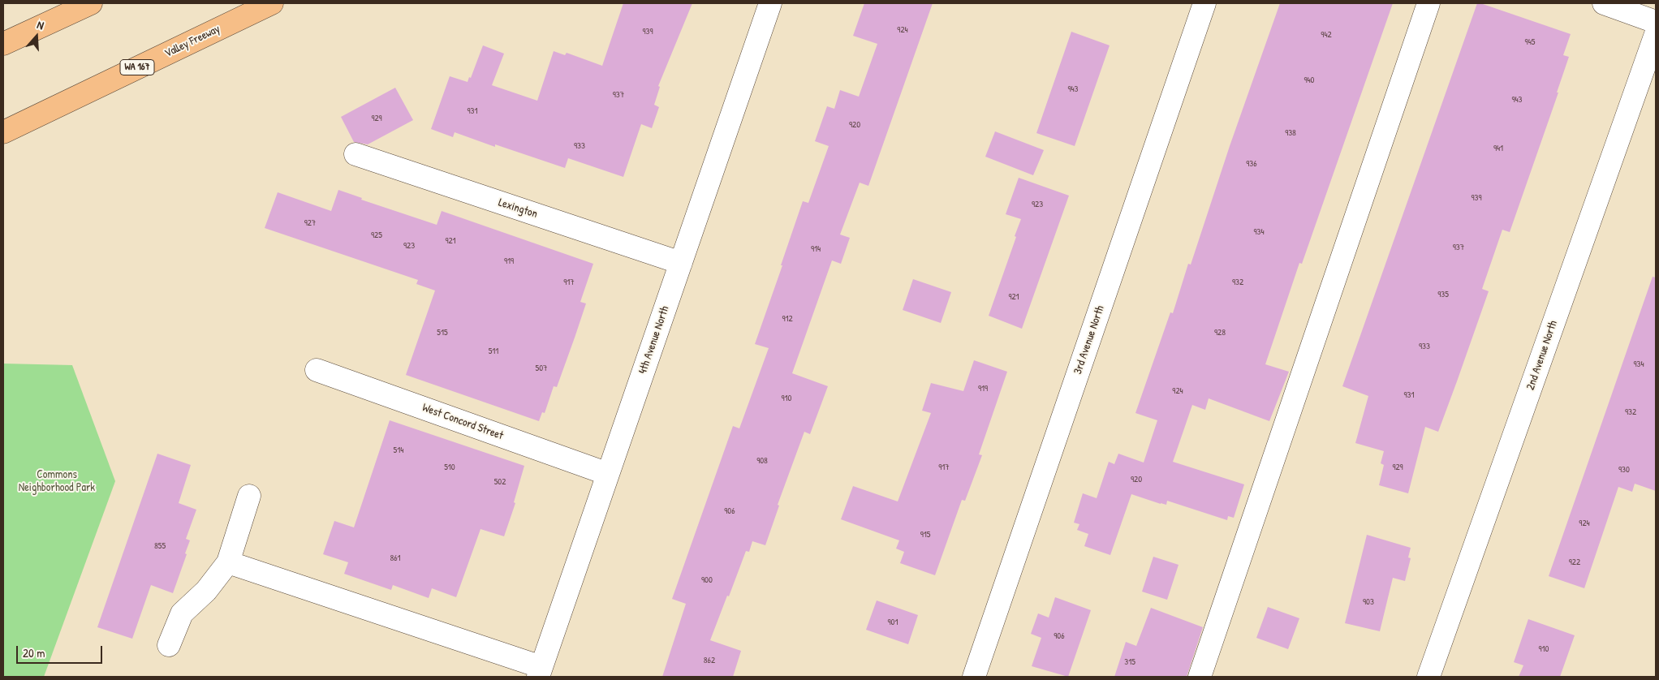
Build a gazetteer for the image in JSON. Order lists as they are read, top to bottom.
{
  "streets": {
    "highway": ["Valley Freeway", "WA 167"],
    "street": [
      "Lexington",
      "4th Avenue North",
      "3rd Avenue North",
      "2nd Avenue North",
      "West Concord Street"
    ]
  },
  "crossings": [
    ["Lexington", "4th Avenue North"],
    ["4th Avenue North", "West Concord Street"]
  ],
  "parks": ["Commons Neighborhood Park"],
  "house_numbers": [
    "924",
    "939",
    "942",
    "945",
    "940",
    "943",
    "937",
    "943",
    "931",
    "929",
    "920",
    "938",
    "933",
    "941",
    "936",
    "939",
    "923",
    "927",
    "934",
    "925",
    "921",
    "923",
    "937",
    "914",
    "919",
    "917",
    "932",
    "935",
    "921",
    "912",
    "515",
    "928",
    "933",
    "511",
    "934",
    "507",
    "919",
    "924",
    "931",
    "910",
    "932",
    "514",
    "908",
    "510",
    "917",
    "929",
    "930",
    "920",
    "502",
    "906",
    "924",
    "915",
    "855",
    "861",
    "922",
    "900",
    "903",
    "901",
    "906",
    "910",
    "862",
    "315"
  ],
  "scale_bar": "20 m",
  "north": "top"
}
